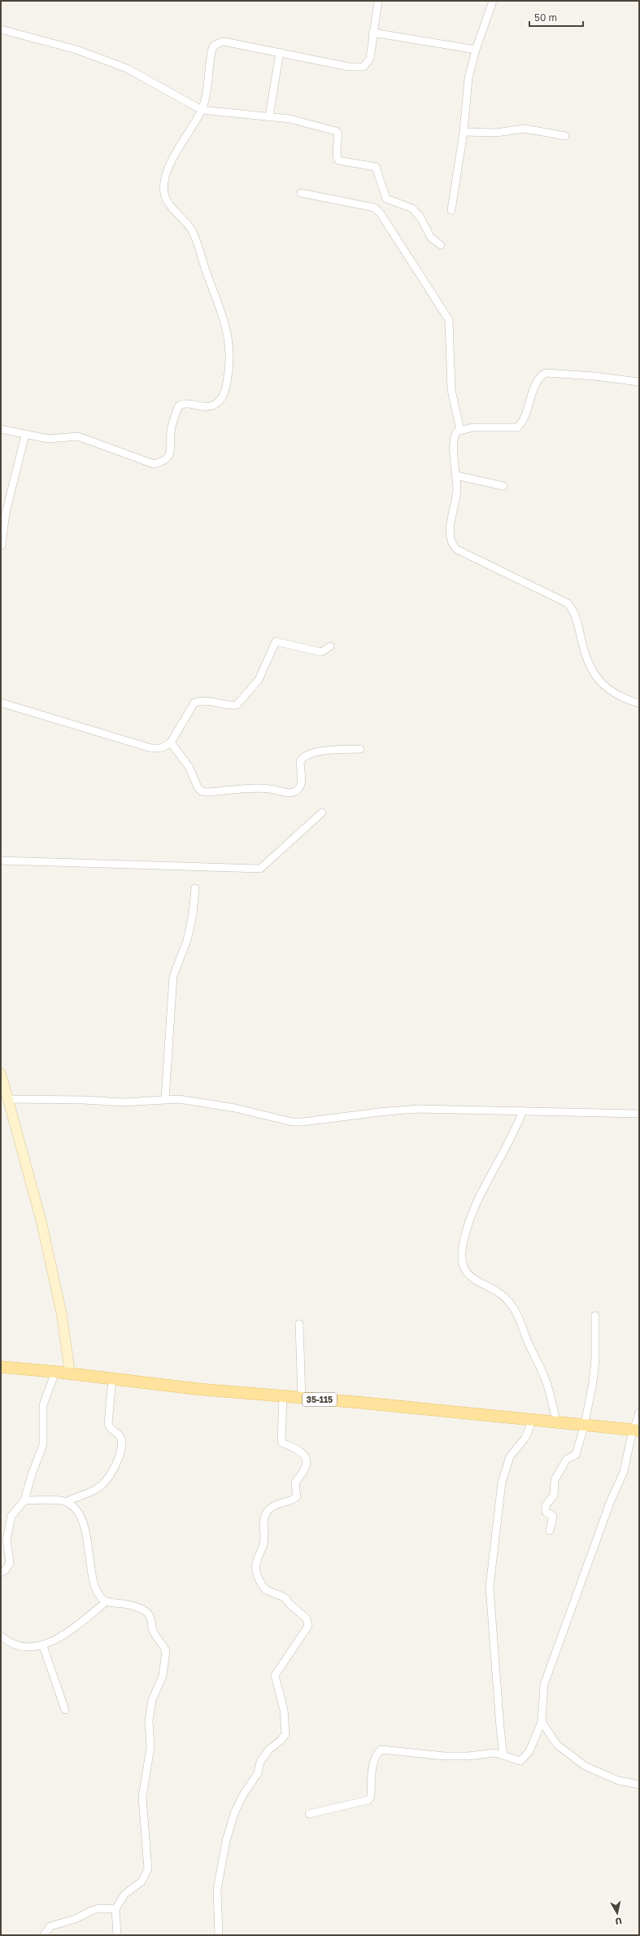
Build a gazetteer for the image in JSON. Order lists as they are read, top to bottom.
{
  "streets": {
    "main road": ["35-115"]
  },
  "scale_bar": "50 m",
  "north": "bottom"
}
